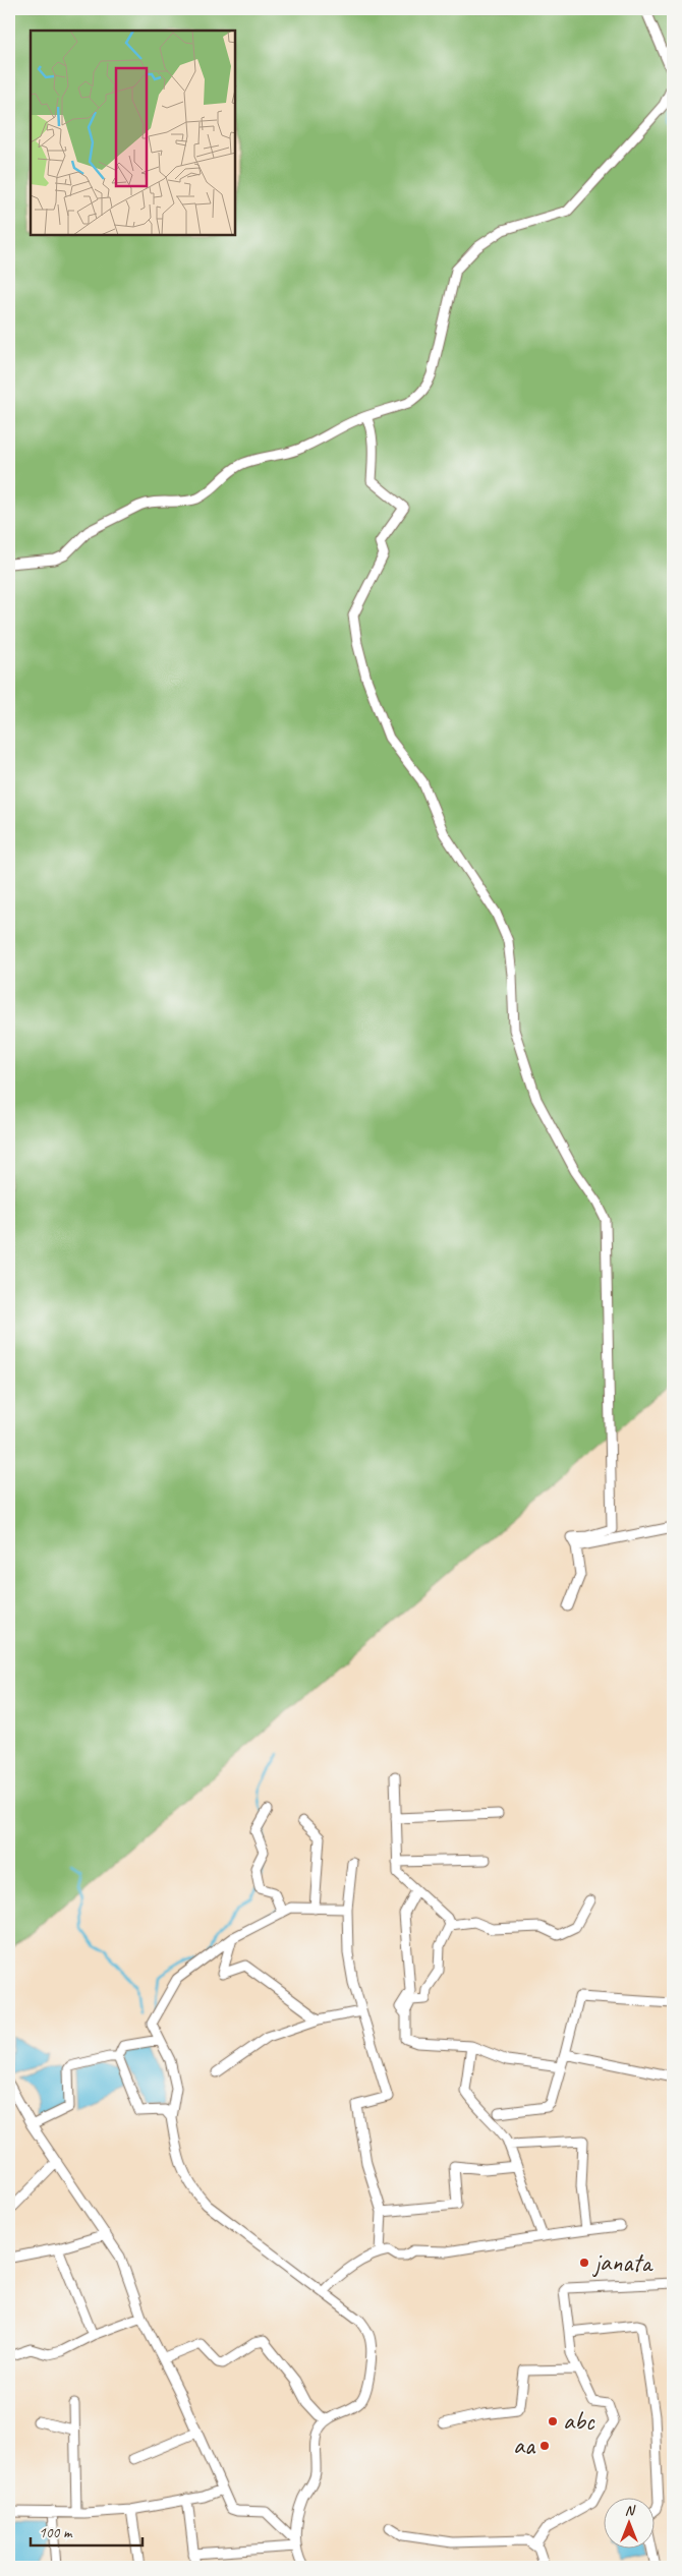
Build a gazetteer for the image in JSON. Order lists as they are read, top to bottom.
{
  "places": ["janata", "abc", "aa"],
  "scale_bar": "100 m",
  "north": "top"
}
